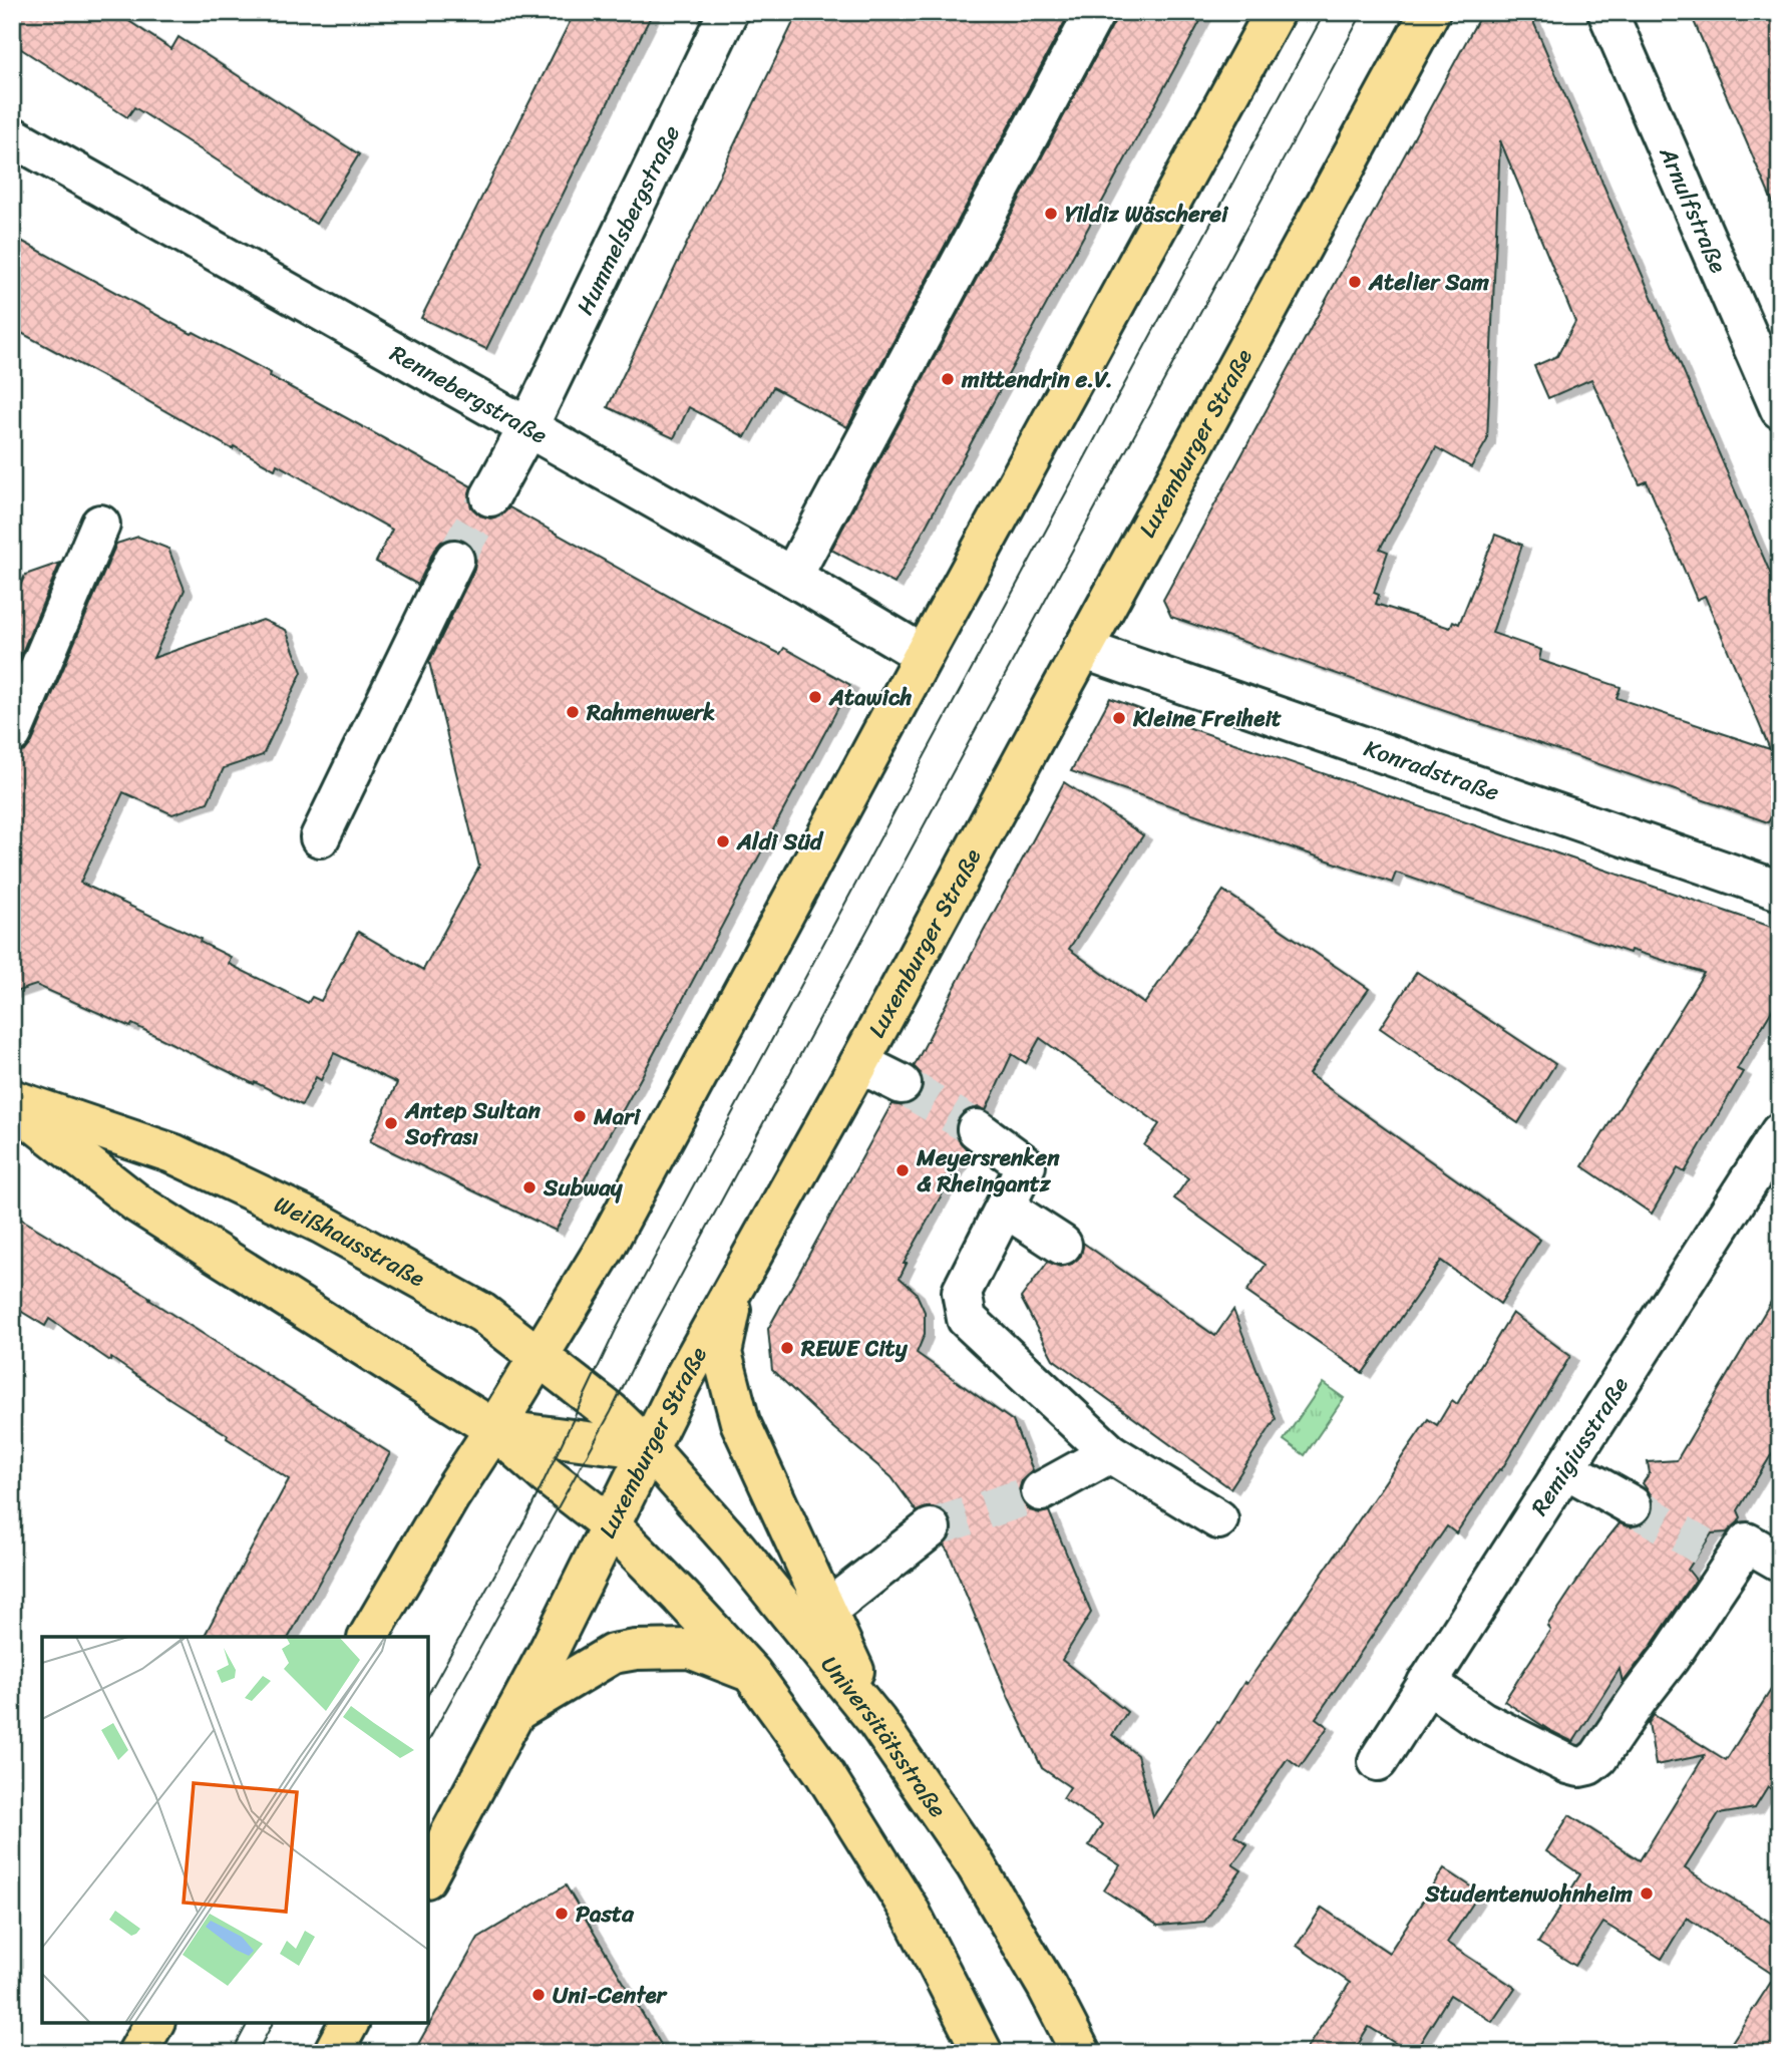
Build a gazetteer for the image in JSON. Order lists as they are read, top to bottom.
{
  "streets": {
    "main road": ["Luxemburger Straße", "Weißhausstraße", "Universitätsstraße"],
    "street": [
      "Arnulfstraße",
      "Hummelsbergstraße",
      "Rennebergstraße",
      "Konradstraße",
      "Remigiusstraße"
    ]
  },
  "crossings": [
    ["Hummelsbergstraße", "Rennebergstraße"],
    ["Luxemburger Straße", "Konradstraße"],
    ["Luxemburger Straße", "Weißhausstraße"],
    ["Luxemburger Straße", "Universitätsstraße"],
    ["Weißhausstraße", "Universitätsstraße"]
  ],
  "places": [
    "Yildiz Wäscherei",
    "Atelier Sam",
    "mittendrin e.V.",
    "Atawich",
    "Rahmenwerk",
    "Kleine Freiheit",
    "Aldi Süd",
    "Mari",
    "Antep Sultan Sofrası",
    "Meyersrenken & Rheingantz",
    "Subway",
    "REWE City",
    "Studentenwohnheim",
    "Pasta",
    "Uni-Center"
  ]
}
